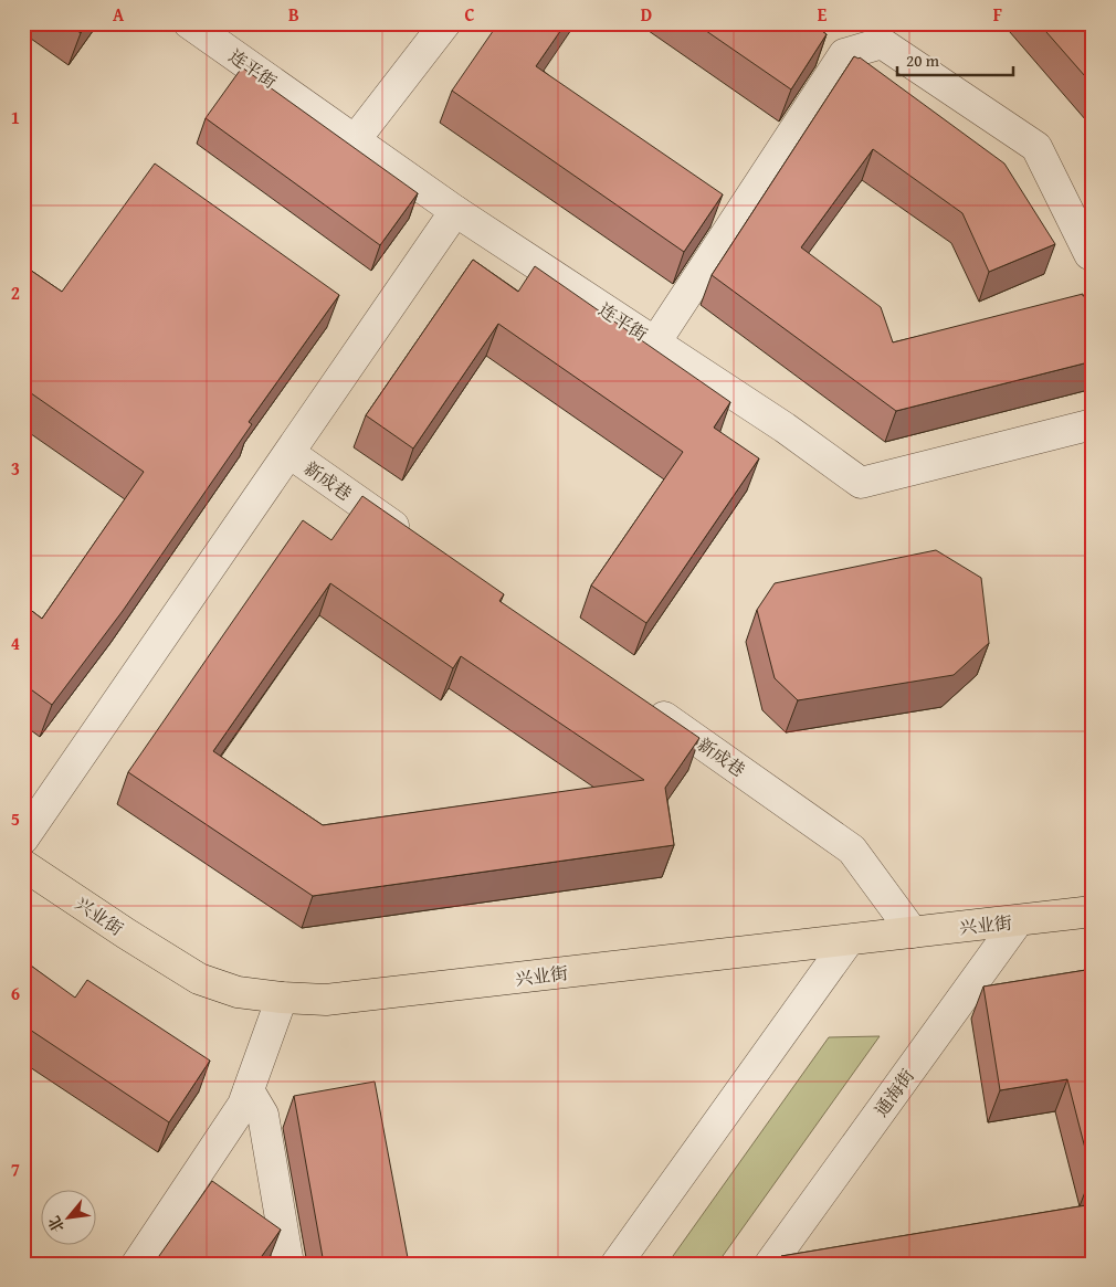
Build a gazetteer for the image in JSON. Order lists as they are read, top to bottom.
{
  "streets": {
    "main road": ["兴业街"],
    "street": ["连平街", "新成巷", "通海街"]
  },
  "crossings": [
    ["新成巷", "兴业街"],
    ["兴业街", "通海街"]
  ],
  "scale_bar": "20 m",
  "north": "bottom left",
  "grid": {
    "columns": [
      "A",
      "B",
      "C",
      "D",
      "E",
      "F"
    ],
    "rows": [
      "1",
      "2",
      "3",
      "4",
      "5",
      "6",
      "7"
    ]
  }
}
